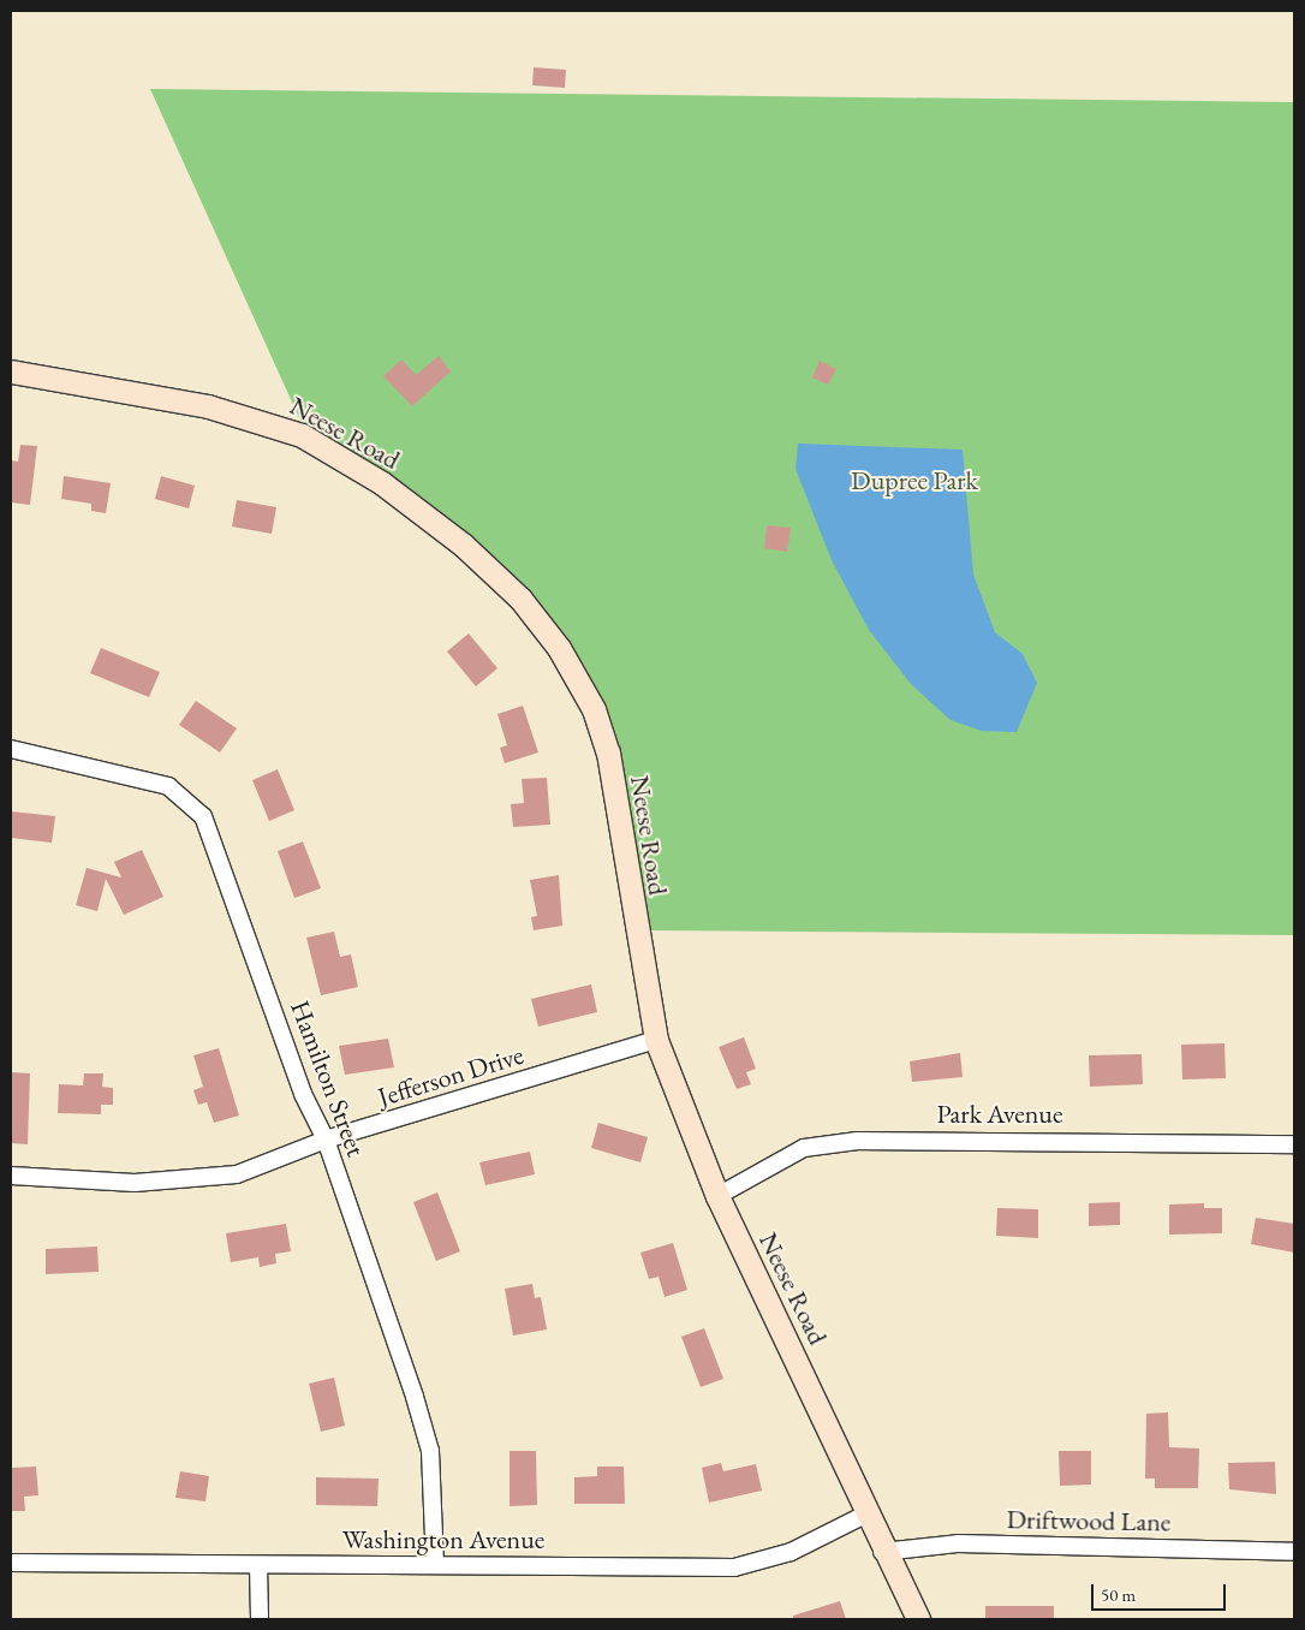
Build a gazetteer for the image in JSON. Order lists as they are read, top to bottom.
{
  "streets": {
    "street": [
      "Neese Road",
      "Jefferson Drive",
      "Hamilton Street",
      "Park Avenue",
      "Driftwood Lane",
      "Washington Avenue"
    ]
  },
  "crossings": [
    ["Neese Road", "Jefferson Drive"],
    ["Neese Road", "Park Avenue"],
    ["Neese Road", "Driftwood Lane"],
    ["Neese Road", "Washington Avenue"],
    ["Jefferson Drive", "Hamilton Street"],
    ["Hamilton Street", "Washington Avenue"]
  ],
  "parks": ["Dupree Park"],
  "scale_bar": "50 m"
}
